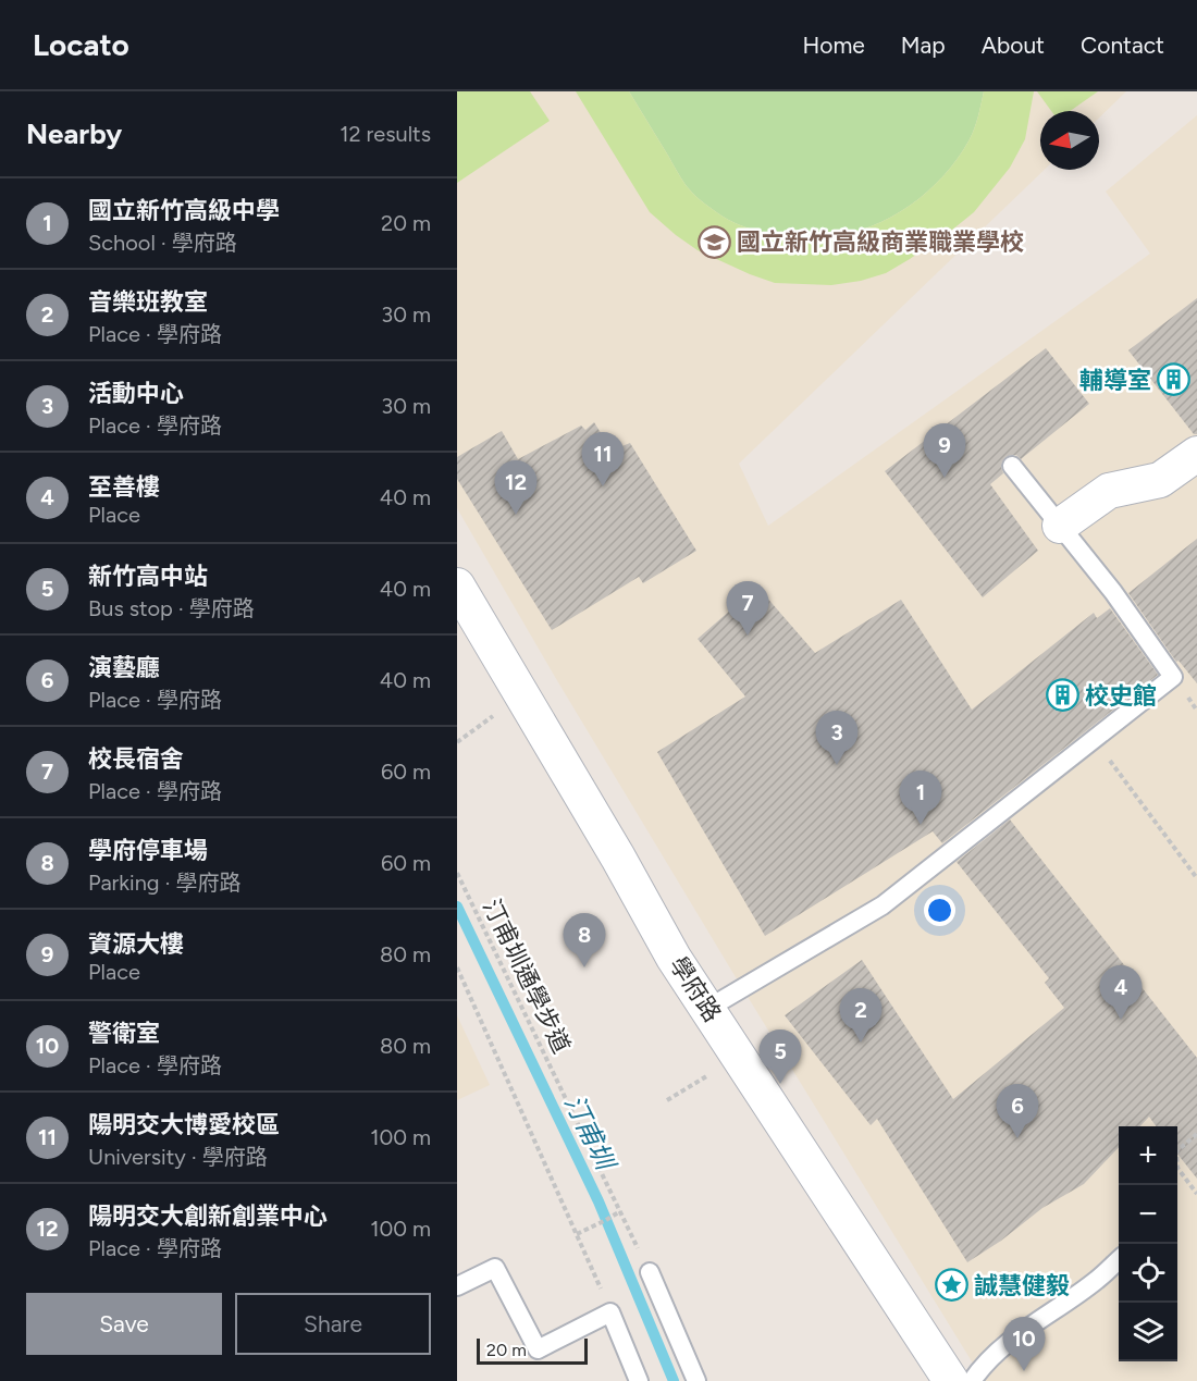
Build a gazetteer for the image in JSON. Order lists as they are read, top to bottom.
{
  "streets": {
    "street": ["學府路"],
    "path": ["汀甫圳通學步道"]
  },
  "water": ["汀甫圳"],
  "places": {
    "school or university": ["國立新竹高級商業職業學校"],
    "building": ["輔導室", "校史館"],
    "place": ["誠慧健毅"]
  },
  "scale_bar": "20 m",
  "north": "left",
  "page": {
    "header": "Locato",
    "nav": [
      "Home",
      "Map",
      "About",
      "Contact"
    ],
    "heading": ["Nearby", "12 results"],
    "list": [
      {
        "mark": "1",
        "name": "國立新竹高級中學",
        "note": "School · 學府路",
        "value": "20 m"
      },
      {
        "mark": "2",
        "name": "音樂班教室",
        "note": "Place · 學府路",
        "value": "30 m"
      },
      {
        "mark": "3",
        "name": "活動中心",
        "note": "Place · 學府路",
        "value": "30 m"
      },
      {
        "mark": "4",
        "name": "至善樓",
        "note": "Place",
        "value": "40 m"
      },
      {
        "mark": "5",
        "name": "新竹高中站",
        "note": "Bus stop · 學府路",
        "value": "40 m"
      },
      {
        "mark": "6",
        "name": "演藝廳",
        "note": "Place · 學府路",
        "value": "40 m"
      },
      {
        "mark": "7",
        "name": "校長宿舍",
        "note": "Place · 學府路",
        "value": "60 m"
      },
      {
        "mark": "8",
        "name": "學府停車場",
        "note": "Parking · 學府路",
        "value": "60 m"
      },
      {
        "mark": "9",
        "name": "資源大樓",
        "note": "Place",
        "value": "80 m"
      },
      {
        "mark": "10",
        "name": "警衛室",
        "note": "Place · 學府路",
        "value": "80 m"
      },
      {
        "mark": "11",
        "name": "陽明交大博愛校區",
        "note": "University · 學府路",
        "value": "100 m"
      },
      {
        "mark": "12",
        "name": "陽明交大創新創業中心",
        "note": "Place · 學府路",
        "value": "100 m"
      }
    ],
    "pins": [
      "9",
      "11",
      "12",
      "7",
      "3",
      "1",
      "8",
      "4",
      "2",
      "5",
      "6",
      "10"
    ],
    "map_buttons": ["+", "−"],
    "buttons": ["Save", "Share"],
    "scale": "20 m"
  }
}
